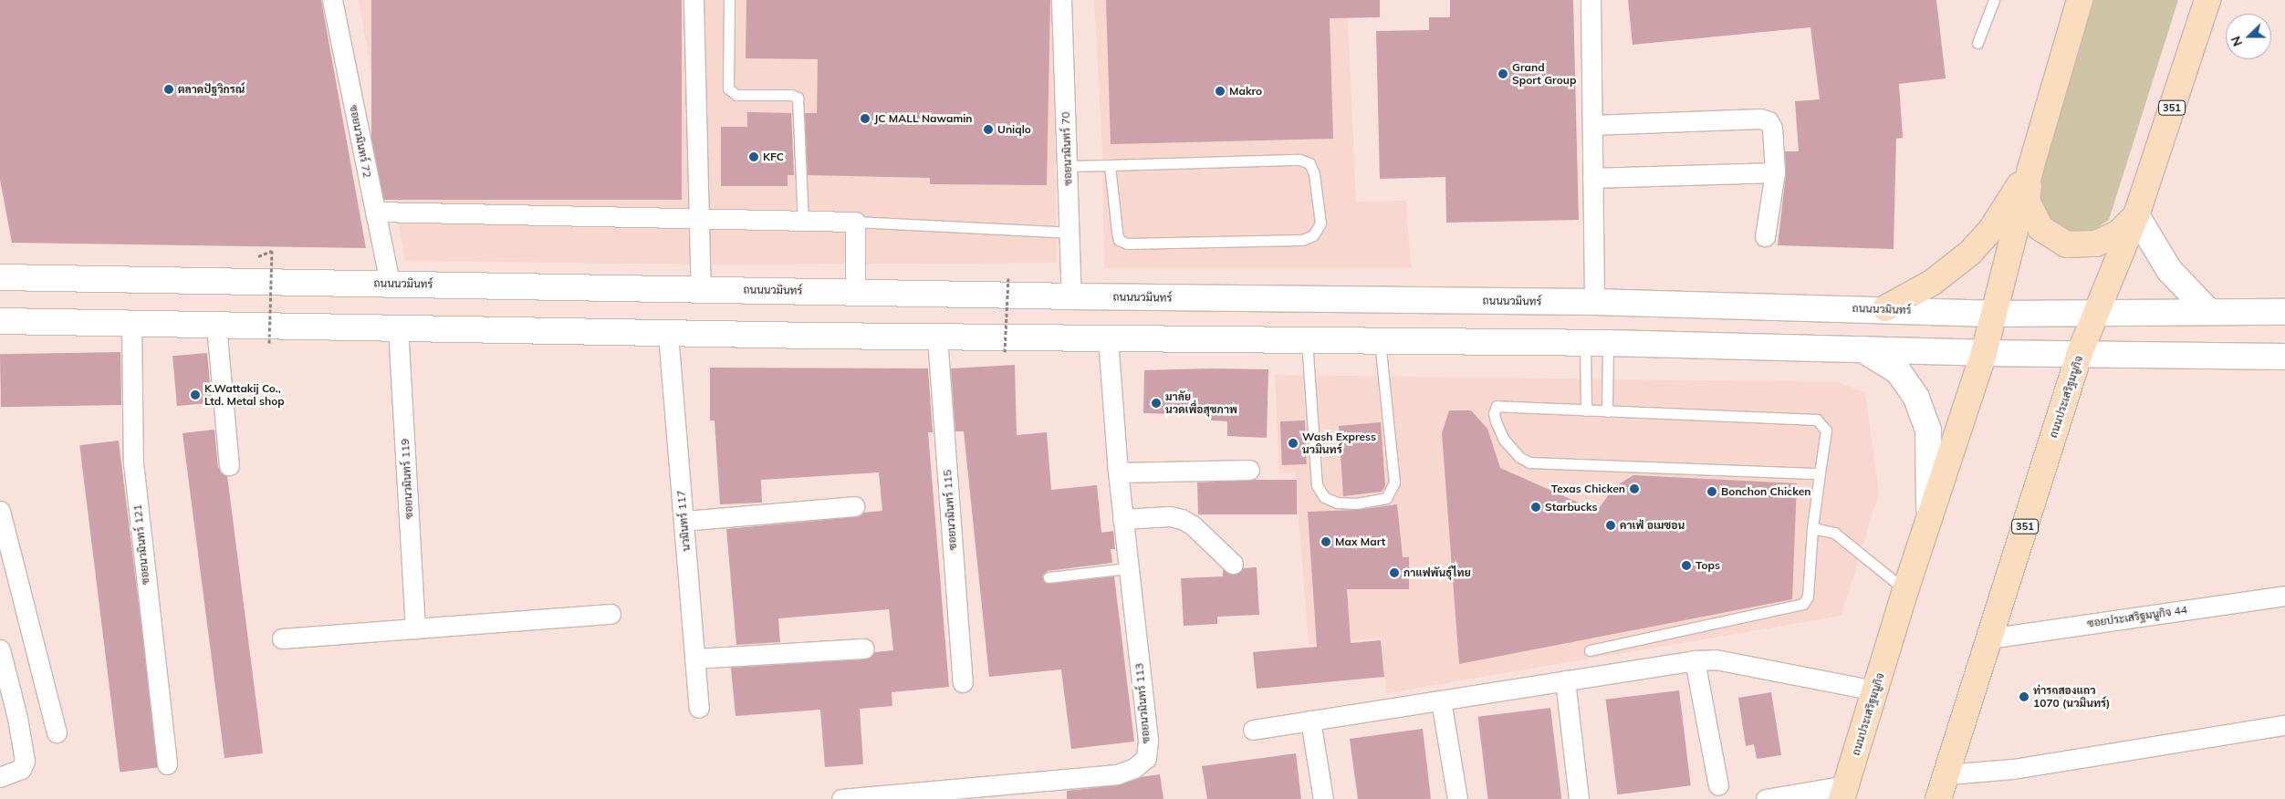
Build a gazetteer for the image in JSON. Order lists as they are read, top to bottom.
{
  "streets": {
    "main road": ["351", "ถนนนวมินทร์", "ถนนประเสริฐมนูกิจ"],
    "street": [
      "ซอยนวมินทร์ 72",
      "ซอยนวมินทร์ 70",
      "ซอยนวมินทร์ 119",
      "ซอยนวมินทร์ 115",
      "นวมินทร์ 117",
      "ซอยนวมินทร์ 121",
      "ซอยประเสริฐมนูกิจ 44",
      "ซอยนวมินทร์ 113"
    ]
  },
  "crossings": [
    ["ซอยนวมินทร์ 72", "ถนนนวมินทร์"],
    ["ซอยนวมินทร์ 70", "ถนนนวมินทร์"],
    ["ถนนนวมินทร์", "ถนนประเสริฐมนูกิจ"],
    ["ถนนประเสริฐมนูกิจ", "ซอยประเสริฐมนูกิจ 44"]
  ],
  "places": [
    "Grand Sport Group",
    "ตลาดปัฐวิกรณ์",
    "Makro",
    "JC MALL Nawamin",
    "Uniqlo",
    "KFC",
    "K.Wattakij Co., Ltd. Metal shop",
    "มาลัย นวดเพื่อสุขภาพ",
    "Wash Express นวมินทร์",
    "Texas Chicken",
    "Bonchon Chicken",
    "Starbucks",
    "คาเฟ่ อเมซอน",
    "Max Mart",
    "Tops",
    "กาแฟพันธุ์ไทย",
    "ท่ารถสองแถว 1070 (นวมินทร์)"
  ],
  "north": "left"
}
